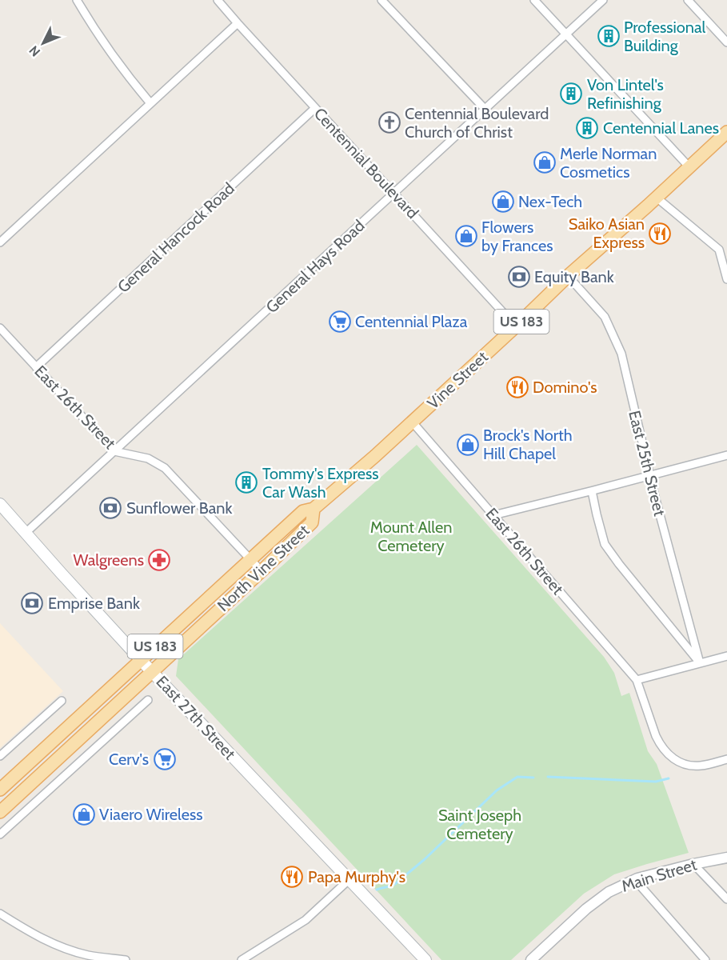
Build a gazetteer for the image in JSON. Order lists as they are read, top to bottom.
{
  "streets": {
    "main road": [
      "US 183",
      "Vine Street",
      "North Vine Street",
      "East 27th Street"
    ],
    "street": [
      "Centennial Boulevard",
      "General Hancock Road",
      "General Hays Road",
      "East 26th Street",
      "East 25th Street",
      "Main Street"
    ]
  },
  "crossings": [
    ["Centennial Boulevard", "General Hancock Road"],
    ["Centennial Boulevard", "General Hays Road"],
    ["Centennial Boulevard", "Vine Street"],
    ["General Hancock Road", "East 26th Street"],
    ["General Hays Road", "East 26th Street"],
    ["General Hays Road", "East 27th Street"],
    ["Vine Street", "East 26th Street"],
    ["Vine Street", "East 25th Street"],
    ["Vine Street", "North Vine Street"],
    ["East 26th Street", "North Vine Street"],
    ["North Vine Street", "East 27th Street"]
  ],
  "parks": ["Mount Allen Cemetery", "Saint Joseph Cemetery"],
  "places": {
    "building": [
      "Professional Building",
      "Von Lintel's Refinishing",
      "Centennial Lanes",
      "Tommy's Express Car Wash"
    ],
    "church": ["Centennial Boulevard Church of Christ"],
    "shop": [
      "Merle Norman Cosmetics",
      "Nex-Tech",
      "Flowers by Frances",
      "Brock's North Hill Chapel",
      "Viaero Wireless"
    ],
    "restaurant": ["Saiko Asian Express", "Domino's", "Papa Murphy's"],
    "bank": ["Equity Bank", "Sunflower Bank", "Emprise Bank"],
    "supermarket": ["Centennial Plaza", "Cerv's"],
    "pharmacy": ["Walgreens"]
  },
  "north": "bottom left"
}
